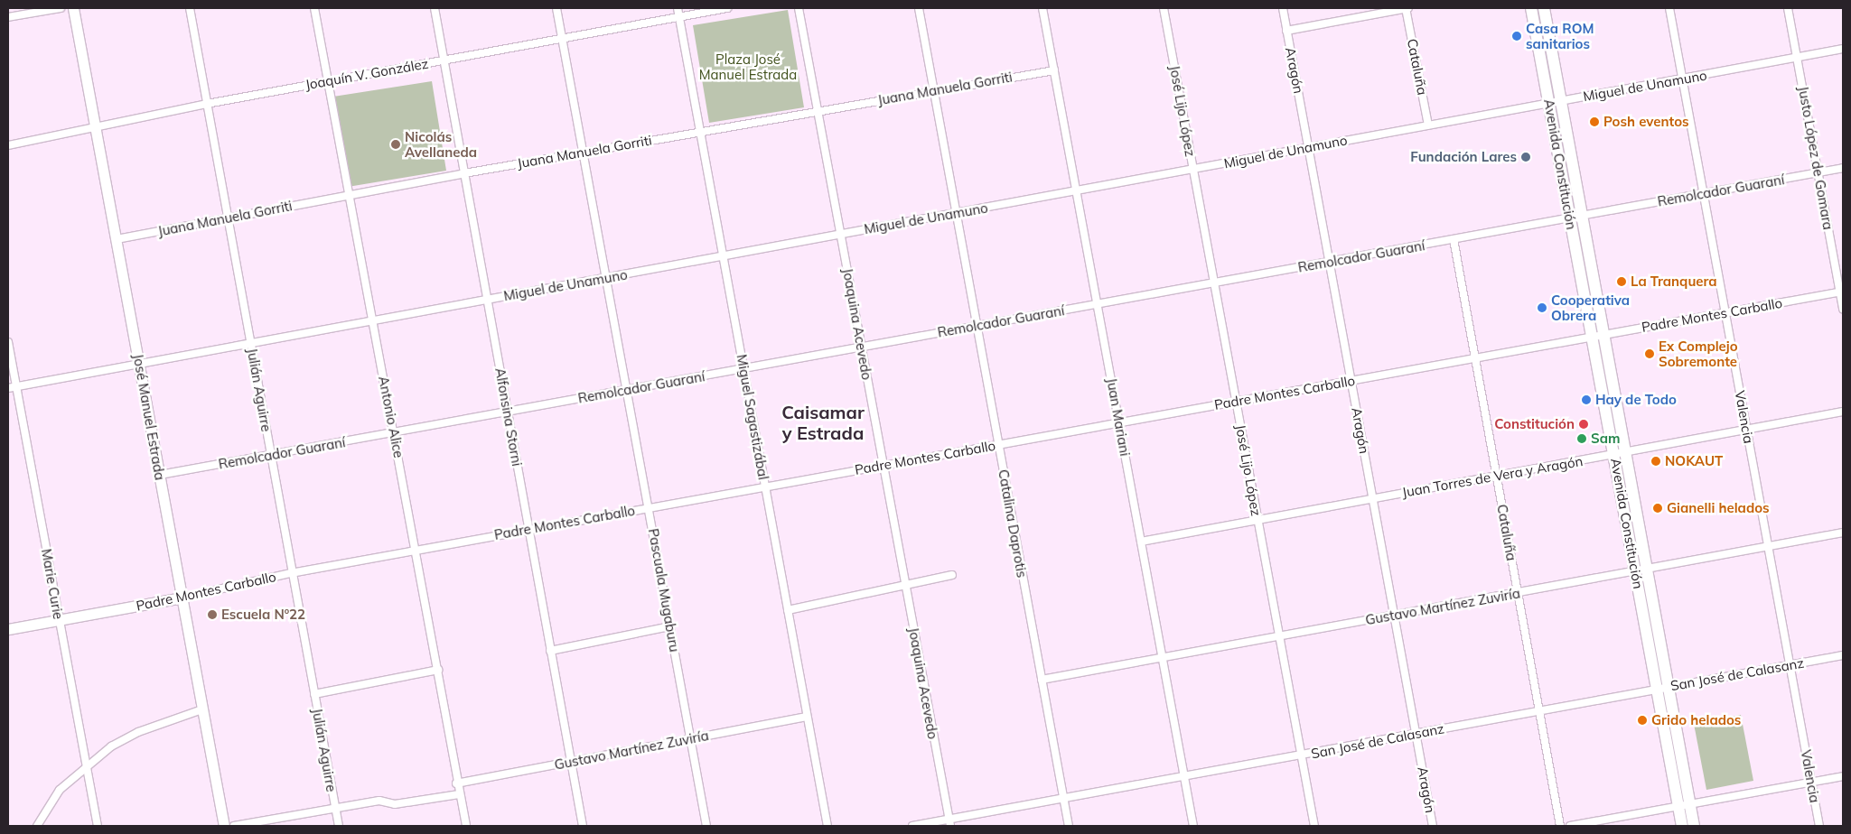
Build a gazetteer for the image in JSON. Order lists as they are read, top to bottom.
{
  "streets": {
    "main road": ["Avenida Constitución", "Padre Montes Carballo", "José Manuel Estrada"],
    "street": [
      "Cataluña",
      "Aragón",
      "Joaquín V. González",
      "Miguel de Unamuno",
      "Juana Manuela Gorriti",
      "José Lijo López",
      "Justo López de Gomara",
      "Remolcador Guaraní",
      "Joaquina Acevedo",
      "Julián Aguirre",
      "Antonio Alice",
      "Alfonsina Storni",
      "Miguel Sagastizábal",
      "Juan Mariani",
      "Valencia",
      "Juan Torres de Vera y Aragón",
      "Catalina Daprotis",
      "Marie Curie",
      "Pascuala Mugaburu",
      "Gustavo Martínez Zuviría",
      "San José de Calasanz"
    ]
  },
  "crossings": [
    ["Cataluña", "Miguel de Unamuno"],
    ["Cataluña", "Remolcador Guaraní"],
    ["Cataluña", "Padre Montes Carballo"],
    ["Cataluña", "Juan Torres de Vera y Aragón"],
    ["Cataluña", "Gustavo Martínez Zuviría"],
    ["Cataluña", "San José de Calasanz"],
    ["Aragón", "Miguel de Unamuno"],
    ["Aragón", "Remolcador Guaraní"],
    ["Aragón", "Padre Montes Carballo"],
    ["Aragón", "Juan Torres de Vera y Aragón"],
    ["Aragón", "Gustavo Martínez Zuviría"],
    ["Aragón", "San José de Calasanz"],
    ["Joaquín V. González", "Julián Aguirre"],
    ["Joaquín V. González", "José Manuel Estrada"],
    ["Joaquín V. González", "Antonio Alice"],
    ["Joaquín V. González", "Alfonsina Storni"],
    ["Joaquín V. González", "Miguel Sagastizábal"],
    ["Joaquín V. González", "Pascuala Mugaburu"],
    ["Miguel de Unamuno", "José Lijo López"],
    ["Miguel de Unamuno", "Justo López de Gomara"],
    ["Miguel de Unamuno", "Avenida Constitución"],
    ["Miguel de Unamuno", "Joaquina Acevedo"],
    ["Miguel de Unamuno", "Julián Aguirre"],
    ["Miguel de Unamuno", "José Manuel Estrada"],
    ["Miguel de Unamuno", "Antonio Alice"],
    ["Miguel de Unamuno", "Alfonsina Storni"],
    ["Miguel de Unamuno", "Miguel Sagastizábal"],
    ["Miguel de Unamuno", "Juan Mariani"],
    ["Miguel de Unamuno", "Valencia"],
    ["Miguel de Unamuno", "Catalina Daprotis"],
    ["Miguel de Unamuno", "Marie Curie"],
    ["Miguel de Unamuno", "Pascuala Mugaburu"],
    ["Juana Manuela Gorriti", "Joaquina Acevedo"],
    ["Juana Manuela Gorriti", "Julián Aguirre"],
    ["Juana Manuela Gorriti", "José Manuel Estrada"],
    ["Juana Manuela Gorriti", "Antonio Alice"],
    ["Juana Manuela Gorriti", "Alfonsina Storni"],
    ["Juana Manuela Gorriti", "Miguel Sagastizábal"],
    ["Juana Manuela Gorriti", "Juan Mariani"],
    ["Juana Manuela Gorriti", "Catalina Daprotis"],
    ["Juana Manuela Gorriti", "Pascuala Mugaburu"],
    ["José Lijo López", "Remolcador Guaraní"],
    ["José Lijo López", "Padre Montes Carballo"],
    ["José Lijo López", "Juan Torres de Vera y Aragón"],
    ["José Lijo López", "Gustavo Martínez Zuviría"],
    ["José Lijo López", "San José de Calasanz"],
    ["Justo López de Gomara", "Remolcador Guaraní"],
    ["Justo López de Gomara", "Padre Montes Carballo"],
    ["Avenida Constitución", "Remolcador Guaraní"],
    ["Avenida Constitución", "Padre Montes Carballo"],
    ["Avenida Constitución", "Juan Torres de Vera y Aragón"],
    ["Avenida Constitución", "Gustavo Martínez Zuviría"],
    ["Avenida Constitución", "San José de Calasanz"],
    ["Remolcador Guaraní", "Joaquina Acevedo"],
    ["Remolcador Guaraní", "Julián Aguirre"],
    ["Remolcador Guaraní", "José Manuel Estrada"],
    ["Remolcador Guaraní", "Antonio Alice"],
    ["Remolcador Guaraní", "Alfonsina Storni"],
    ["Remolcador Guaraní", "Miguel Sagastizábal"],
    ["Remolcador Guaraní", "Juan Mariani"],
    ["Remolcador Guaraní", "Valencia"],
    ["Remolcador Guaraní", "Catalina Daprotis"],
    ["Remolcador Guaraní", "Pascuala Mugaburu"],
    ["Padre Montes Carballo", "Joaquina Acevedo"],
    ["Padre Montes Carballo", "Julián Aguirre"],
    ["Padre Montes Carballo", "José Manuel Estrada"],
    ["Padre Montes Carballo", "Antonio Alice"],
    ["Padre Montes Carballo", "Alfonsina Storni"],
    ["Padre Montes Carballo", "Miguel Sagastizábal"],
    ["Padre Montes Carballo", "Juan Mariani"],
    ["Padre Montes Carballo", "Valencia"],
    ["Padre Montes Carballo", "Catalina Daprotis"],
    ["Padre Montes Carballo", "Marie Curie"],
    ["Padre Montes Carballo", "Pascuala Mugaburu"],
    ["Joaquina Acevedo", "San José de Calasanz"],
    ["Antonio Alice", "Gustavo Martínez Zuviría"],
    ["Alfonsina Storni", "Gustavo Martínez Zuviría"],
    ["Miguel Sagastizábal", "Gustavo Martínez Zuviría"],
    ["Juan Mariani", "Juan Torres de Vera y Aragón"],
    ["Juan Mariani", "Gustavo Martínez Zuviría"],
    ["Juan Mariani", "San José de Calasanz"],
    ["Valencia", "Juan Torres de Vera y Aragón"],
    ["Valencia", "Gustavo Martínez Zuviría"],
    ["Valencia", "San José de Calasanz"],
    ["Catalina Daprotis", "Gustavo Martínez Zuviría"],
    ["Catalina Daprotis", "San José de Calasanz"],
    ["Pascuala Mugaburu", "Gustavo Martínez Zuviría"]
  ],
  "districts": ["Caisamar y Estrada"],
  "parks": ["Plaza José Manuel Estrada"],
  "places": [
    "Casa ROM sanitarios",
    "Posh eventos",
    "Nicolás Avellaneda",
    "Fundación Lares",
    "La Tranquera",
    "Cooperativa Obrera",
    "Ex Complejo Sobremonte",
    "Hay de Todo",
    "Constitución",
    "Sam",
    "NOKAUT",
    "Gianelli helados",
    "Escuela Nº22",
    "Grido helados"
  ]
}
